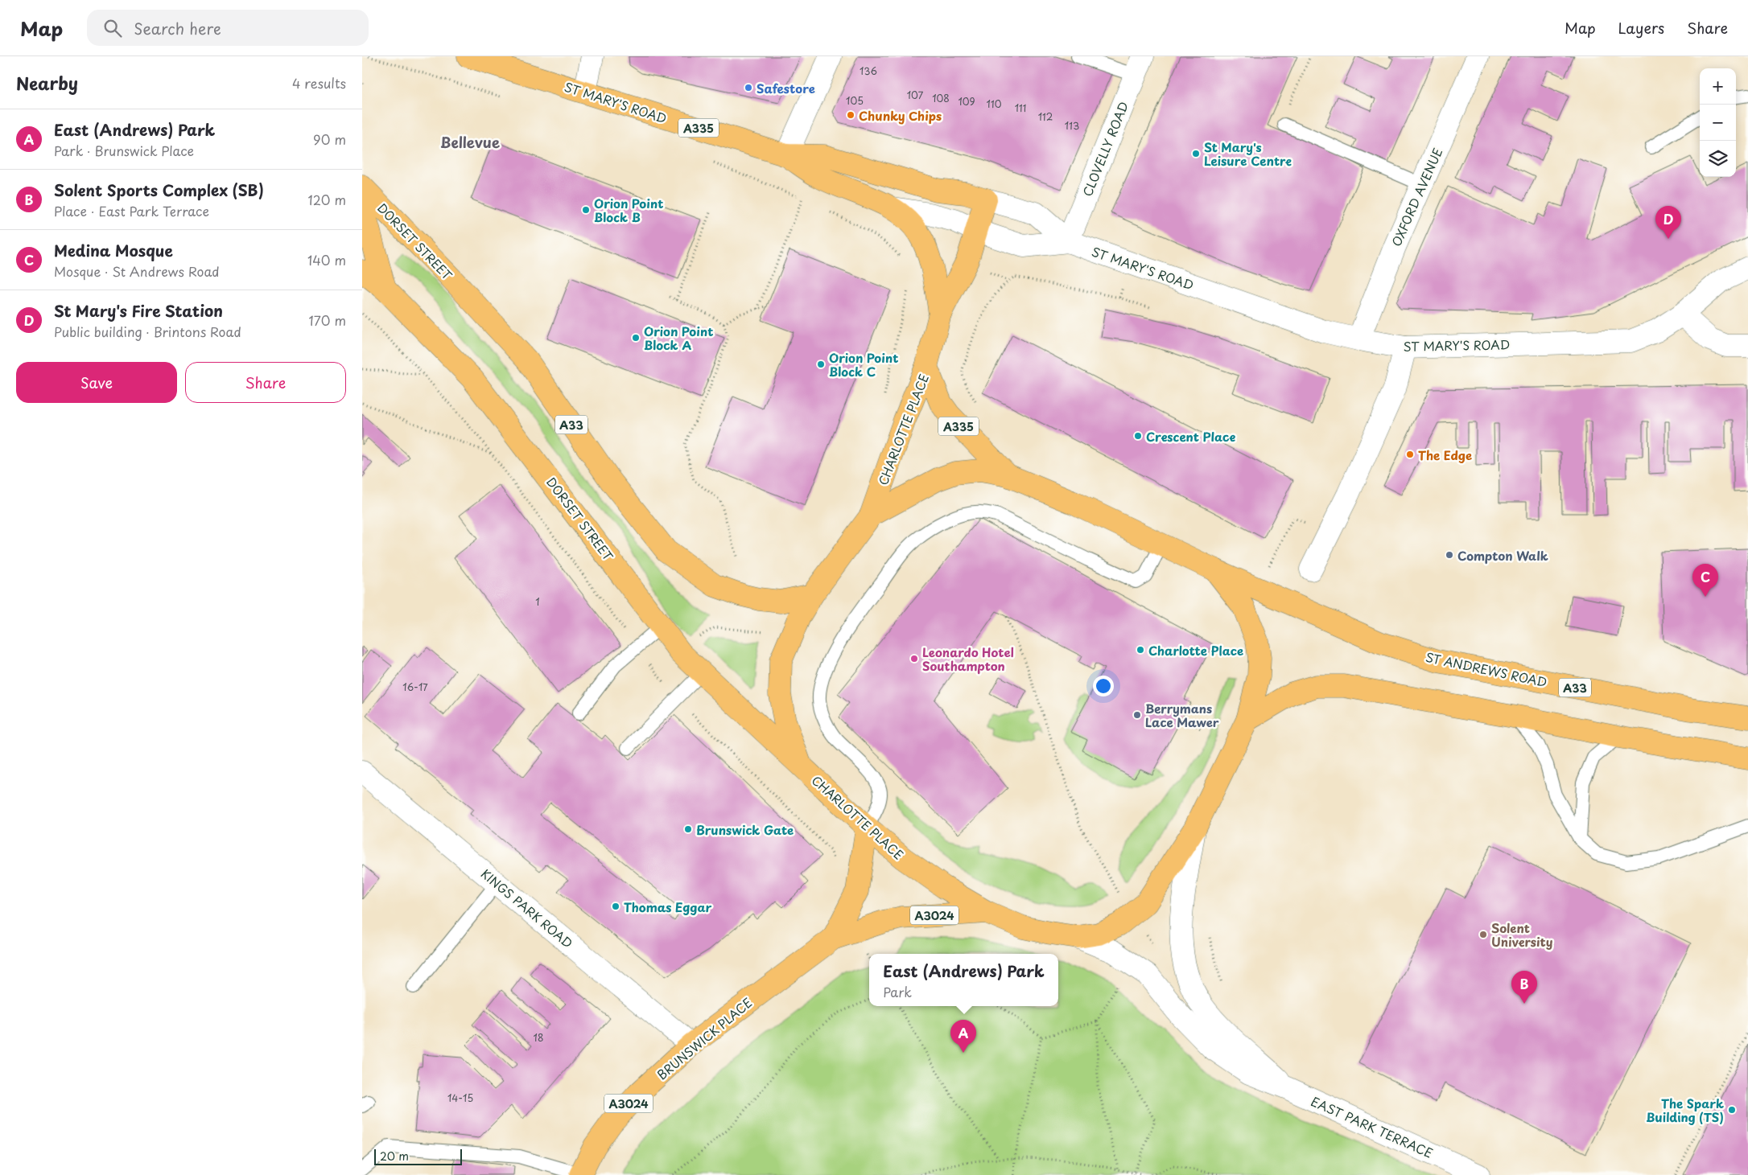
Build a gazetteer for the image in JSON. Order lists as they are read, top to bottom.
{
  "streets": {
    "main road": [
      "ST MARY'S ROAD",
      "A335",
      "DORSET STREET",
      "A33",
      "CHARLOTTE PLACE",
      "ST ANDREWS ROAD",
      "A3024",
      "BRUNSWICK PLACE"
    ],
    "street": [
      "CLOVELLY ROAD",
      "OXFORD AVENUE",
      "KINGS PARK ROAD",
      "EAST PARK TERRACE"
    ]
  },
  "crossings": [
    ["ST MARY'S ROAD", "CLOVELLY ROAD"],
    ["ST MARY'S ROAD", "OXFORD AVENUE"],
    ["ST MARY'S ROAD", "CHARLOTTE PLACE"],
    ["DORSET STREET", "CHARLOTTE PLACE"],
    ["CHARLOTTE PLACE", "ST ANDREWS ROAD"],
    ["CHARLOTTE PLACE", "BRUNSWICK PLACE"],
    ["CHARLOTTE PLACE", "EAST PARK TERRACE"],
    ["KINGS PARK ROAD", "BRUNSWICK PLACE"]
  ],
  "districts": ["Bellevue"],
  "places": [
    "Safestore",
    "Chunky Chips",
    "St Mary's Leisure Centre",
    "Orion Point Block B",
    "Orion Point Block A",
    "Orion Point Block C",
    "Crescent Place",
    "The Edge",
    "Compton Walk",
    "Charlotte Place",
    "Leonardo Hotel Southampton",
    "Berrymans Lace Mawer",
    "Brunswick Gate",
    "Thomas Eggar",
    "Solent University",
    "The Spark Building (TS)"
  ],
  "house_numbers": [
    "136",
    "107",
    "108",
    "105",
    "109",
    "110",
    "111",
    "112",
    "113",
    "1",
    "16-17",
    "18",
    "14-15"
  ],
  "scale_bar": "20 m",
  "page": {
    "header": "Map",
    "search": "Search here",
    "nav": ["Map", "Layers", "Share"],
    "heading": ["Nearby", "4 results"],
    "map_buttons": ["+", "−"],
    "list": [
      {
        "mark": "A",
        "name": "East (Andrews) Park",
        "note": "Park · Brunswick Place",
        "value": "90 m"
      },
      {
        "mark": "B",
        "name": "Solent Sports Complex (SB)",
        "note": "Place · East Park Terrace",
        "value": "120 m"
      },
      {
        "mark": "C",
        "name": "Medina Mosque",
        "note": "Mosque · St Andrews Road",
        "value": "140 m"
      },
      {
        "mark": "D",
        "name": "St Mary's Fire Station",
        "note": "Public building · Brintons Road",
        "value": "170 m"
      }
    ],
    "pins": [
      "D",
      "C",
      "B",
      "A"
    ],
    "buttons": ["Save", "Share"],
    "popup": ["East (Andrews) Park", "Park"],
    "scale": "20 m"
  }
}
